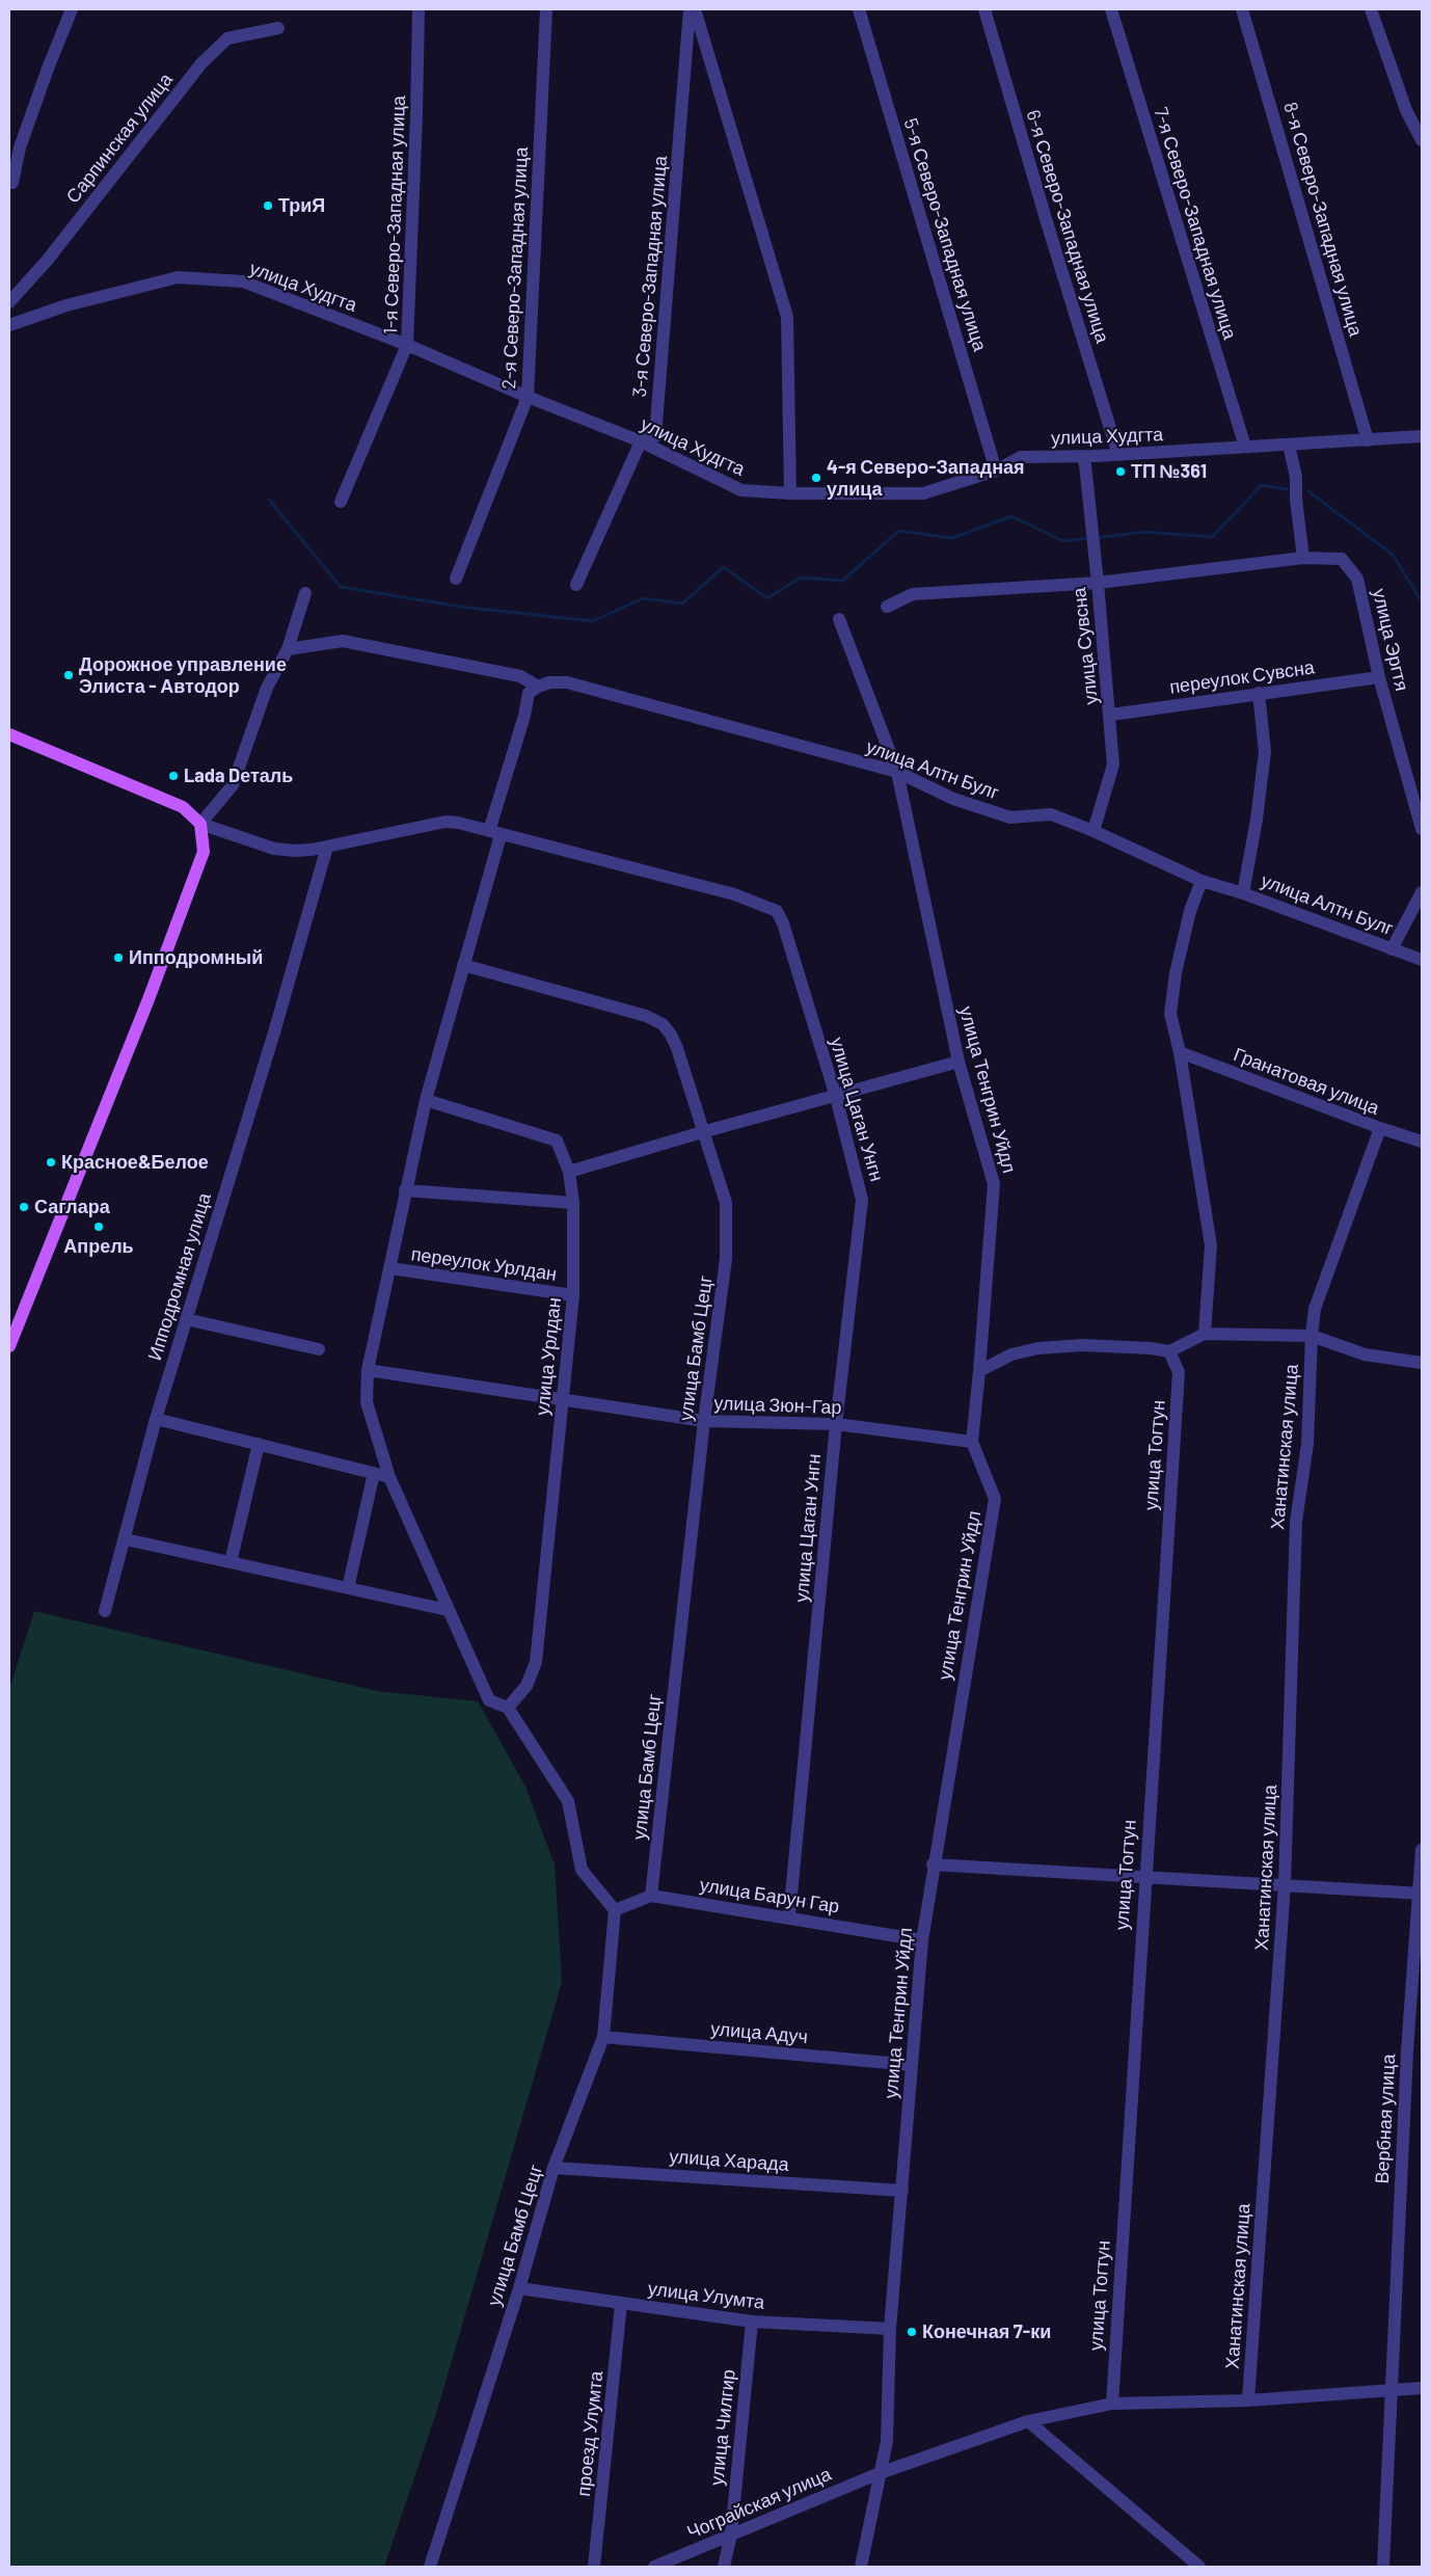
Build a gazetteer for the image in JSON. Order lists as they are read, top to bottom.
{
  "streets": {
    "street": [
      "Сарпинская улица",
      "1-я Северо-Западная улица",
      "8-я Северо-Западная улица",
      "7-я Северо-Западная улица",
      "6-я Северо-Западная улица",
      "5-я Северо-Западная улица",
      "2-я Северо-Западная улица",
      "3-я Северо-Западная улица",
      "улица Худгта",
      "улица Эргтя",
      "улица Сувсна",
      "переулок Сувсна",
      "улица Алтн Булг",
      "Гранатовая улица",
      "улица Тенгрин Уйдл",
      "улица Цаган Унгн",
      "переулок Урлдан",
      "Ипподромная улица",
      "улица Бамб Цецг",
      "улица Урлдан",
      "улица Зюн-Гар",
      "Ханатинская улица",
      "улица Тогтун",
      "улица Барун Гар",
      "улица Адуч",
      "Вербная улица",
      "улица Харада",
      "улица Улумта",
      "улица Чилгир",
      "проезд Улумта",
      "Чограйская улица"
    ]
  },
  "crossings": [
    ["1-я Северо-Западная улица", "улица Худгта"],
    ["8-я Северо-Западная улица", "улица Худгта"],
    ["7-я Северо-Западная улица", "улица Худгта"],
    ["6-я Северо-Западная улица", "улица Худгта"],
    ["5-я Северо-Западная улица", "улица Худгта"],
    ["2-я Северо-Западная улица", "улица Худгта"],
    ["3-я Северо-Западная улица", "улица Худгта"],
    ["улица Худгта", "улица Сувсна"],
    ["улица Эргтя", "переулок Сувсна"],
    ["улица Сувсна", "переулок Сувсна"],
    ["улица Сувсна", "улица Алтн Булг"],
    ["улица Алтн Булг", "улица Тенгрин Уйдл"],
    ["Гранатовая улица", "Ханатинская улица"],
    ["улица Тенгрин Уйдл", "улица Зюн-Гар"],
    ["улица Тенгрин Уйдл", "улица Барун Гар"],
    ["улица Тенгрин Уйдл", "улица Адуч"],
    ["улица Тенгрин Уйдл", "улица Харада"],
    ["улица Тенгрин Уйдл", "улица Улумта"],
    ["улица Тенгрин Уйдл", "Чограйская улица"],
    ["улица Цаган Унгн", "Ипподромная улица"],
    ["улица Цаган Унгн", "улица Зюн-Гар"],
    ["улица Цаган Унгн", "улица Барун Гар"],
    ["переулок Урлдан", "улица Урлдан"],
    ["улица Бамб Цецг", "улица Зюн-Гар"],
    ["улица Бамб Цецг", "улица Барун Гар"],
    ["улица Бамб Цецг", "улица Адуч"],
    ["улица Бамб Цецг", "улица Харада"],
    ["улица Бамб Цецг", "улица Улумта"],
    ["улица Урлдан", "улица Зюн-Гар"],
    ["Ханатинская улица", "Чограйская улица"],
    ["улица Тогтун", "Чограйская улица"],
    ["Вербная улица", "Чограйская улица"],
    ["улица Улумта", "улица Чилгир"],
    ["улица Улумта", "проезд Улумта"],
    ["улица Чилгир", "Чограйская улица"]
  ],
  "places": [
    "ТриЯ",
    "ТП №361",
    "4-я Северо-Западная улица",
    "Дорожное управление Элиста - Автодор",
    "Lada Dеталь",
    "Ипподромный",
    "Красное&Белое",
    "Саглара",
    "Апрель",
    "Конечная 7-ки"
  ]
}
